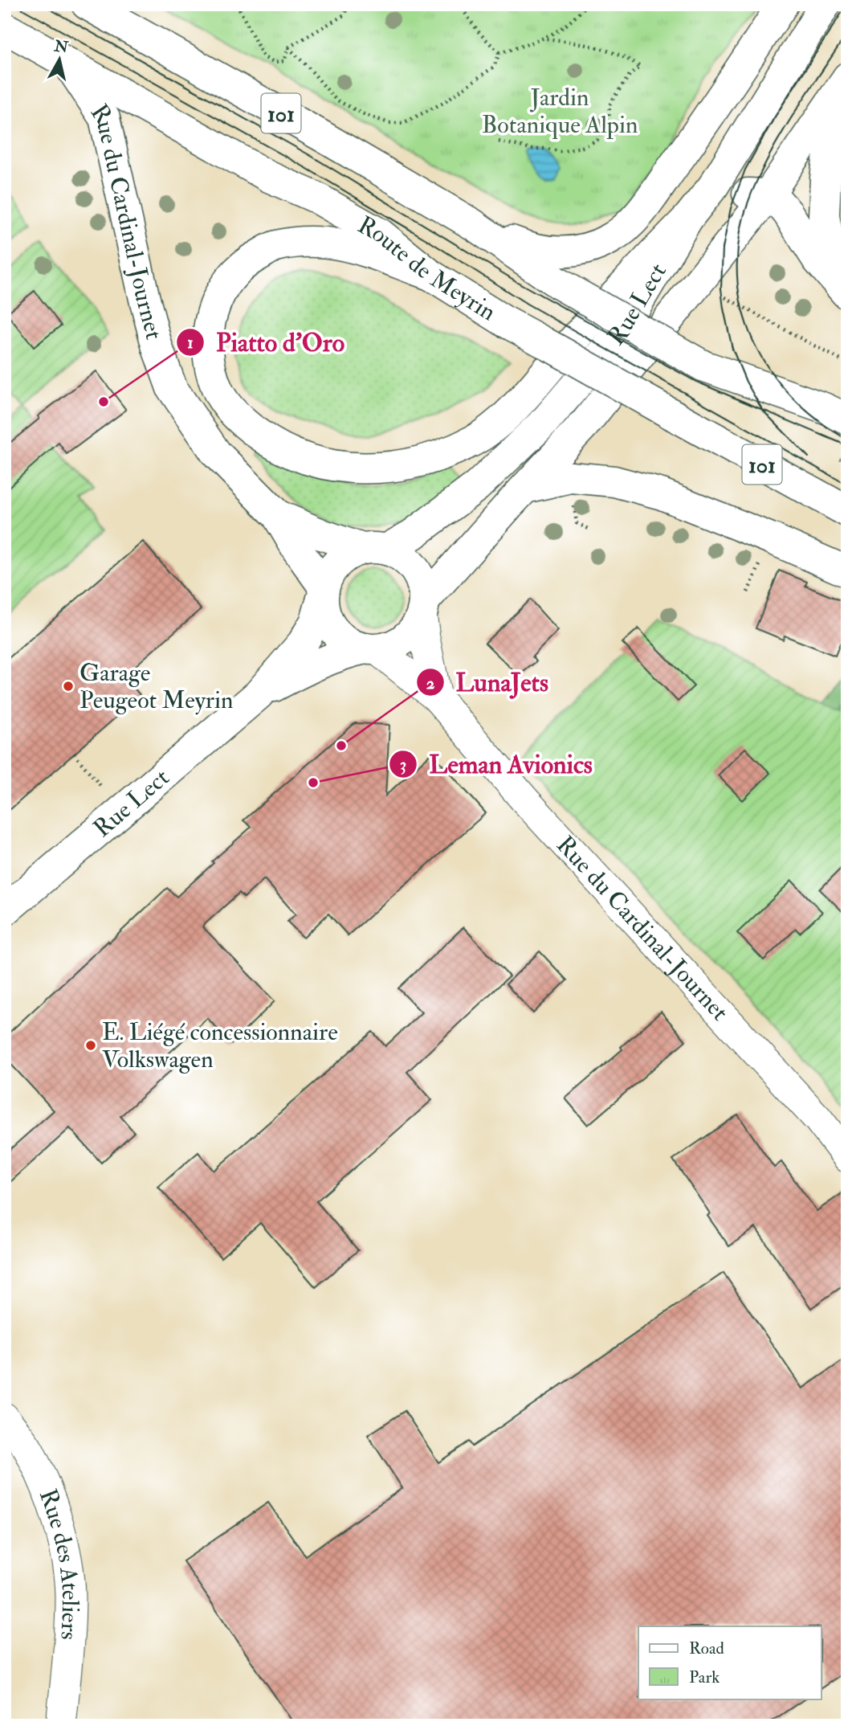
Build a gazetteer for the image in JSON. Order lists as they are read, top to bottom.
{
  "streets": {
    "main road": [
      "101",
      "Rue du Cardinal-Journet",
      "Route de Meyrin",
      "Rue Lect"
    ],
    "street": ["Rue des Ateliers"]
  },
  "crossings": [
    ["Rue du Cardinal-Journet", "Route de Meyrin"],
    ["Rue du Cardinal-Journet", "Rue Lect"]
  ],
  "parks": ["Jardin Botanique Alpin"],
  "places": [
    "Piatto d'Oro",
    "Garage Peugeot Meyrin",
    "LunaJets",
    "Leman Avionics",
    "E. Liégé concessionnaire Volkswagen"
  ],
  "legend": ["Road", "Park"],
  "north": "top"
}
